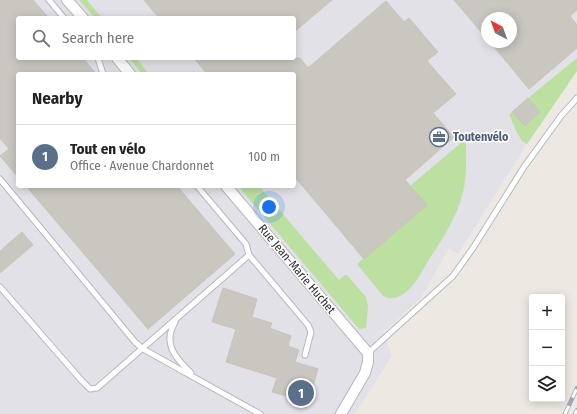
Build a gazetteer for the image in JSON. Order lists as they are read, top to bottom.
{
  "streets": {
    "street": ["Rue Jean-Marie Huchet"]
  },
  "places": {
    "office": ["Toutenvélo"]
  },
  "north": "top left",
  "page": {
    "search": "Search here",
    "heading": "Nearby",
    "list": [
      {
        "mark": "1",
        "name": "Tout en vélo",
        "note": "Office · Avenue Chardonnet",
        "value": "100 m"
      }
    ],
    "map_buttons": ["+", "−"],
    "pins": "1"
  }
}
